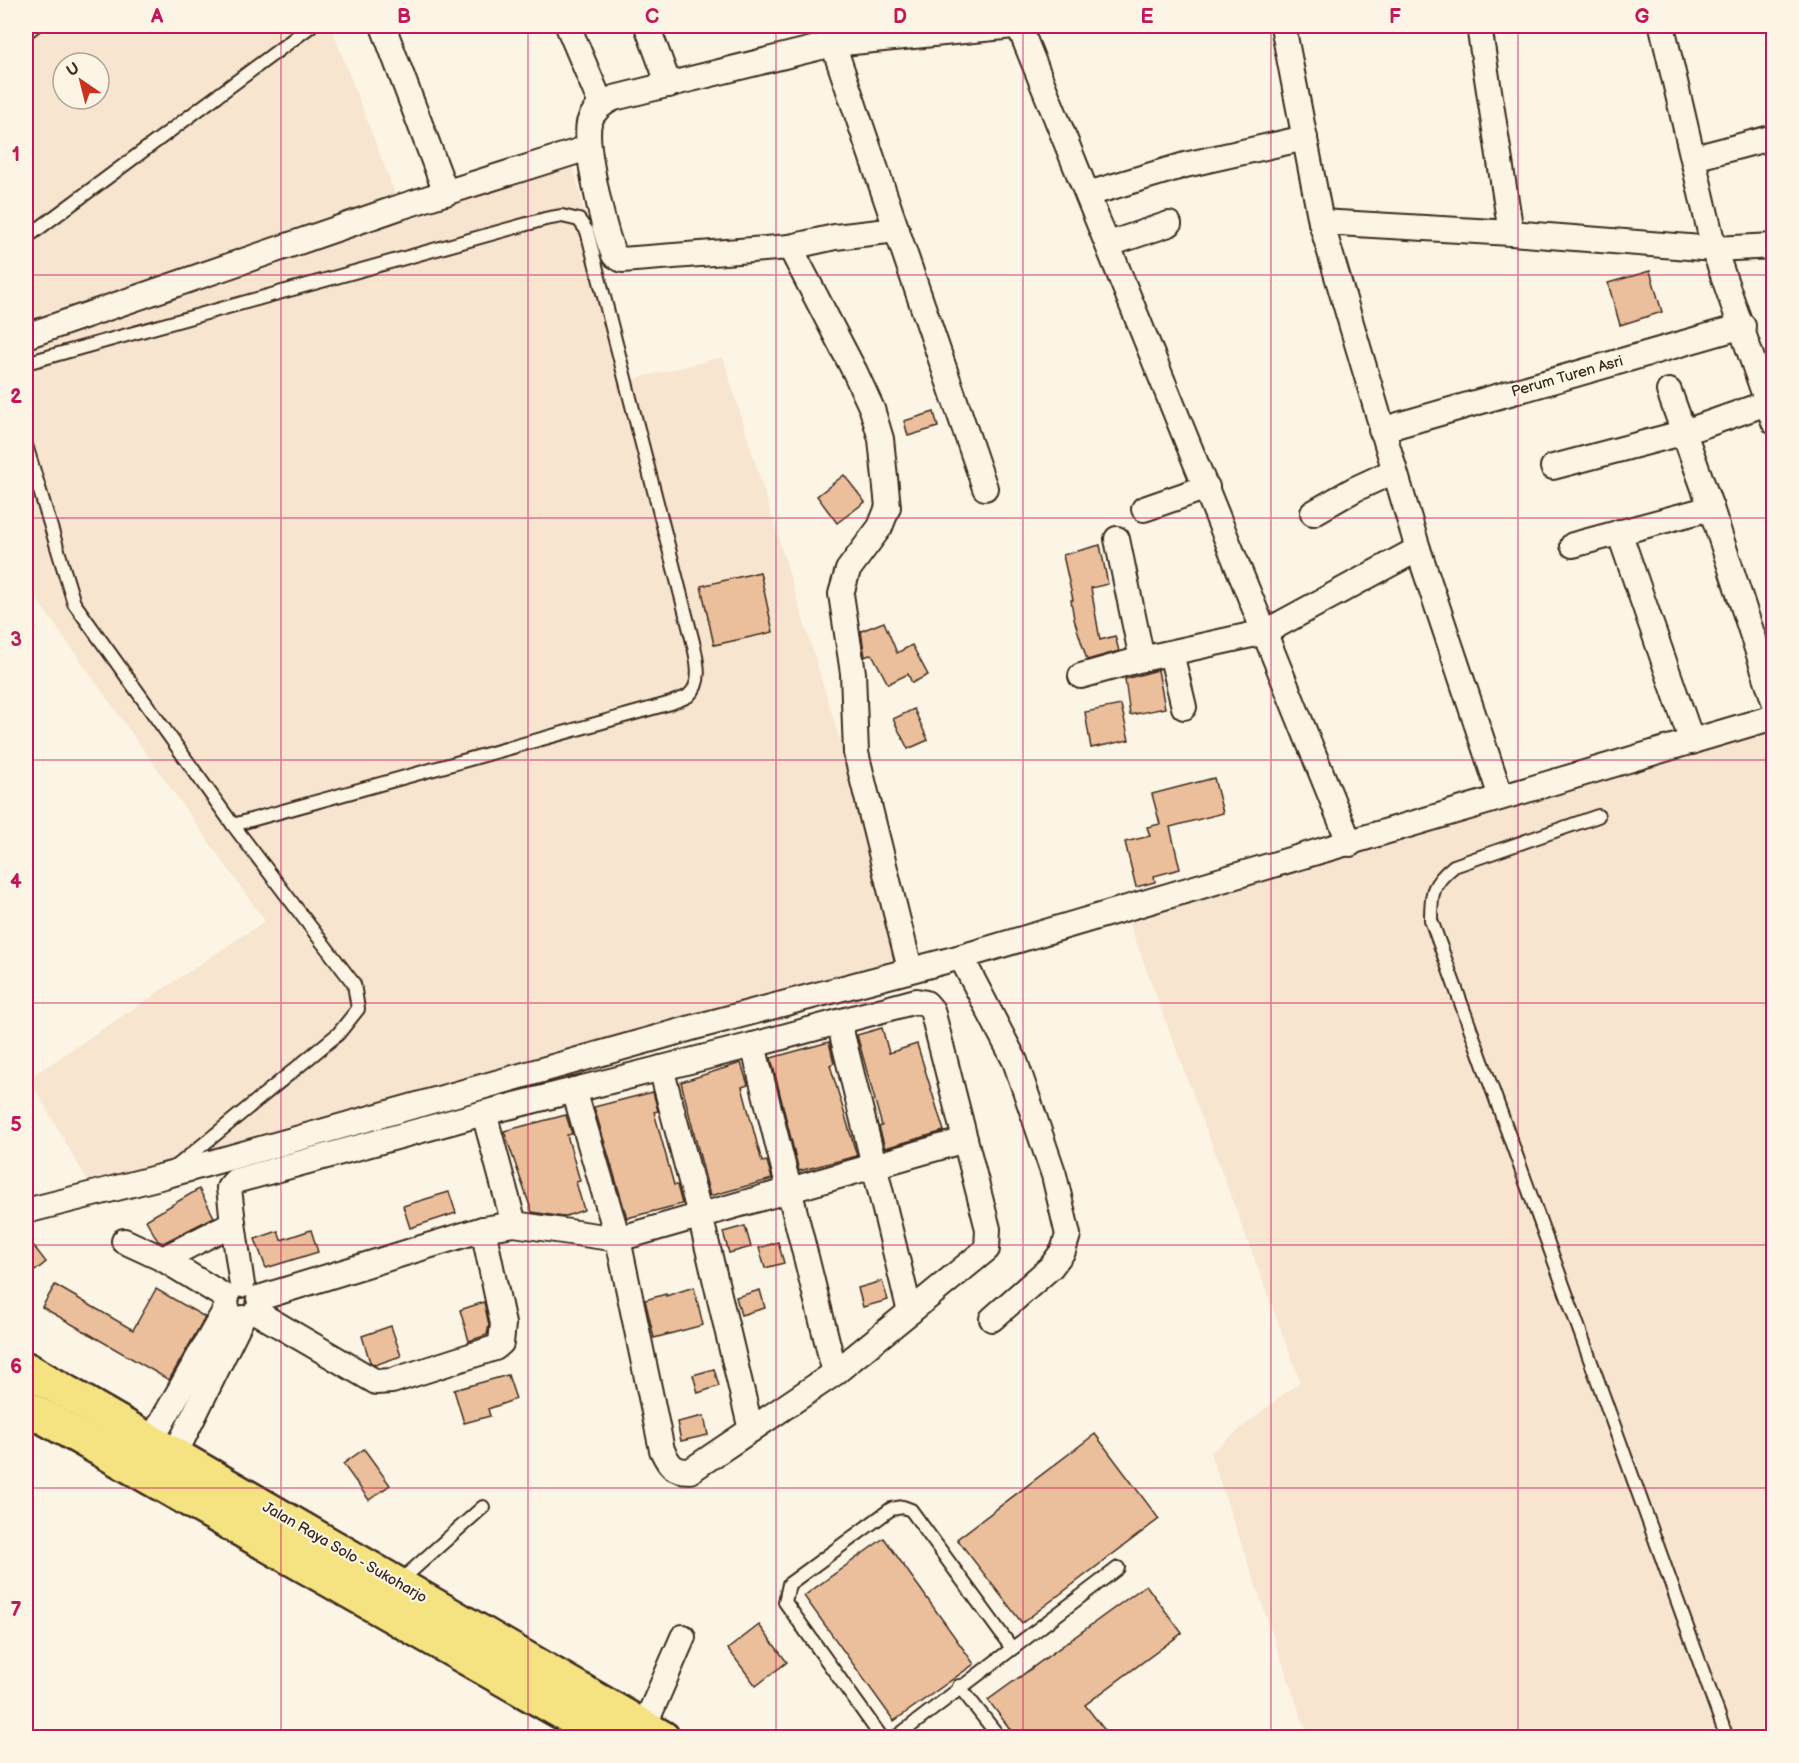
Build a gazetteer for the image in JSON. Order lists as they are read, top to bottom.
{
  "streets": {
    "main road": ["Jalan Raya Solo - Sukoharjo"],
    "street": ["Perum Turen Asri"]
  },
  "north": "top left",
  "grid": {
    "columns": [
      "A",
      "B",
      "C",
      "D",
      "E",
      "F",
      "G"
    ],
    "rows": [
      "1",
      "2",
      "3",
      "4",
      "5",
      "6",
      "7"
    ]
  }
}
